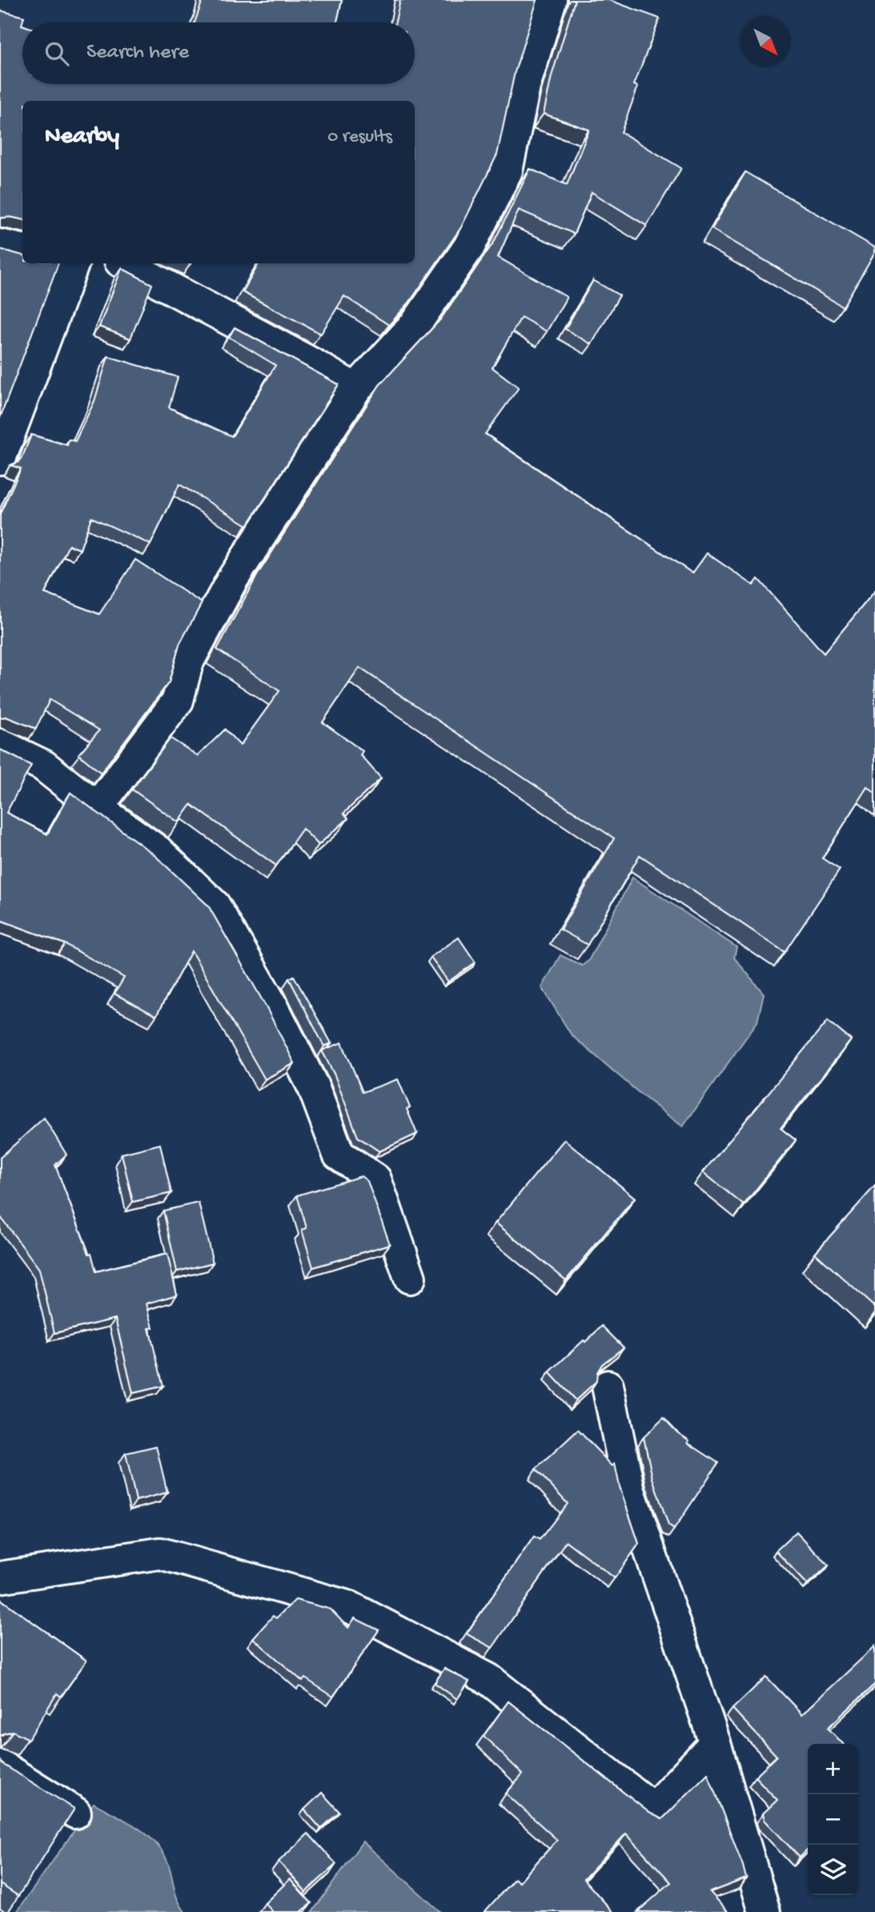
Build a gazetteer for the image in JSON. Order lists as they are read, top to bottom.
{
  "north": "bottom right",
  "page": {
    "search": "Search here",
    "heading": ["Nearby", "0 results"],
    "map_buttons": ["+", "−"]
  }
}
